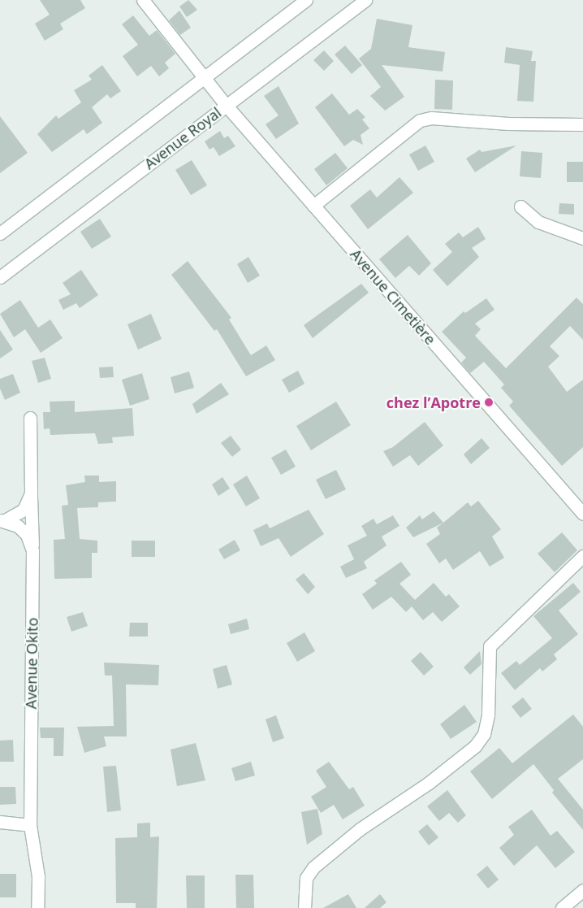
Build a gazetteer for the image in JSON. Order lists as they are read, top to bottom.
{
  "streets": {
    "street": ["Avenue Royal", "Avenue Cimetière", "Avenue Okito"]
  },
  "crossings": [
    ["Avenue Royal", "Avenue Cimetière"]
  ],
  "places": ["chez l’Apotre"]
}
